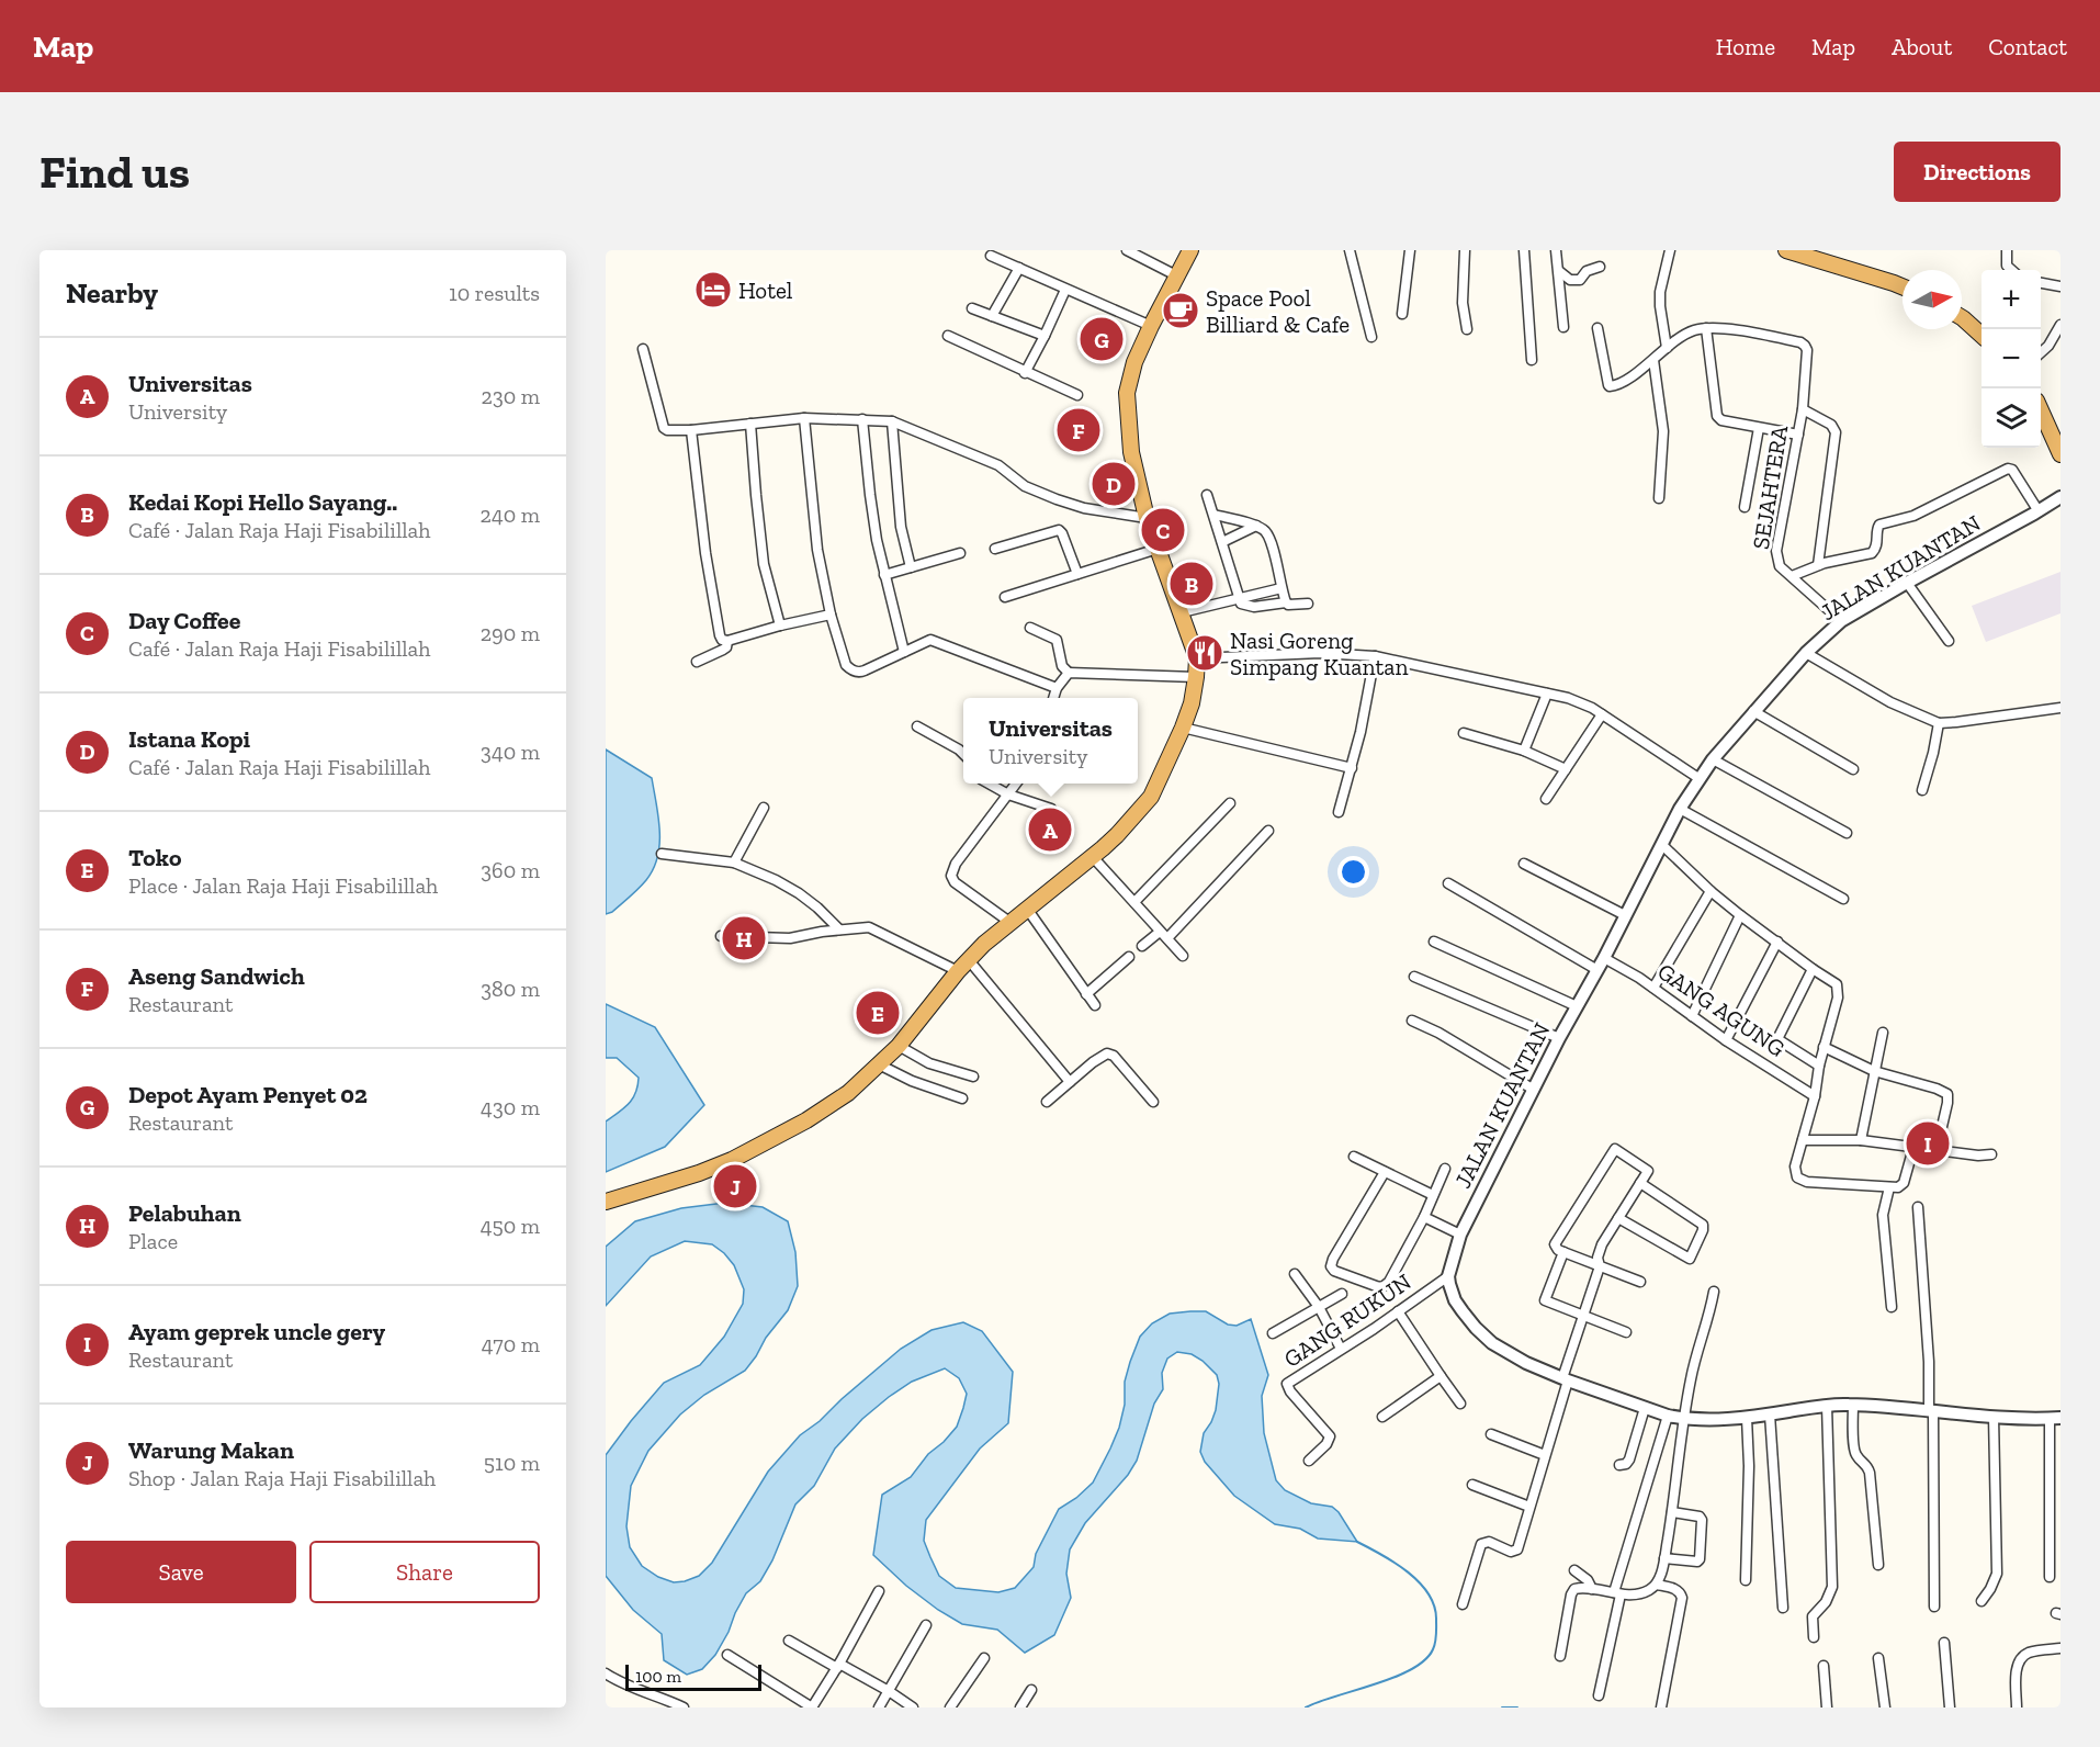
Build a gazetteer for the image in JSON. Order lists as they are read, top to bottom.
{
  "streets": {
    "street": [
      "SEJAHTERA",
      "JALAN KUANTAN",
      "GANG AGUNG",
      "GANG RUKUN"
    ]
  },
  "crossings": [
    ["SEJAHTERA", "JALAN KUANTAN"],
    ["JALAN KUANTAN", "GANG AGUNG"],
    ["JALAN KUANTAN", "GANG RUKUN"]
  ],
  "places": {
    "hotel": ["Hotel"],
    "cafe": ["Space Pool Billiard & Cafe"],
    "restaurant": ["Nasi Goreng Simpang Kuantan"]
  },
  "scale_bar": "100 m",
  "north": "right",
  "page": {
    "header": "Map",
    "nav": [
      "Home",
      "Map",
      "About",
      "Contact"
    ],
    "buttons": [
      "Directions",
      ["Save", "Share"]
    ],
    "title": "Find us",
    "heading": ["Nearby", "10 results"],
    "map_buttons": ["+", "−"],
    "pins": [
      "G",
      "F",
      "D",
      "C",
      "B",
      "A",
      "H",
      "E",
      "I",
      "J"
    ],
    "list": [
      {
        "mark": "A",
        "name": "Universitas",
        "note": "University",
        "value": "230 m"
      },
      {
        "mark": "B",
        "name": "Kedai Kopi Hello Sayang..",
        "note": "Café · Jalan Raja Haji Fisabilillah",
        "value": "240 m"
      },
      {
        "mark": "C",
        "name": "Day Coffee",
        "note": "Café · Jalan Raja Haji Fisabilillah",
        "value": "290 m"
      },
      {
        "mark": "D",
        "name": "Istana Kopi",
        "note": "Café · Jalan Raja Haji Fisabilillah",
        "value": "340 m"
      },
      {
        "mark": "E",
        "name": "Toko",
        "note": "Place · Jalan Raja Haji Fisabilillah",
        "value": "360 m"
      },
      {
        "mark": "F",
        "name": "Aseng Sandwich",
        "note": "Restaurant",
        "value": "380 m"
      },
      {
        "mark": "G",
        "name": "Depot Ayam Penyet 02",
        "note": "Restaurant",
        "value": "430 m"
      },
      {
        "mark": "H",
        "name": "Pelabuhan",
        "note": "Place",
        "value": "450 m"
      },
      {
        "mark": "I",
        "name": "Ayam geprek uncle gery",
        "note": "Restaurant",
        "value": "470 m"
      },
      {
        "mark": "J",
        "name": "Warung Makan",
        "note": "Shop · Jalan Raja Haji Fisabilillah",
        "value": "510 m"
      }
    ],
    "popup": ["Universitas", "University"],
    "scale": "100 m"
  }
}
